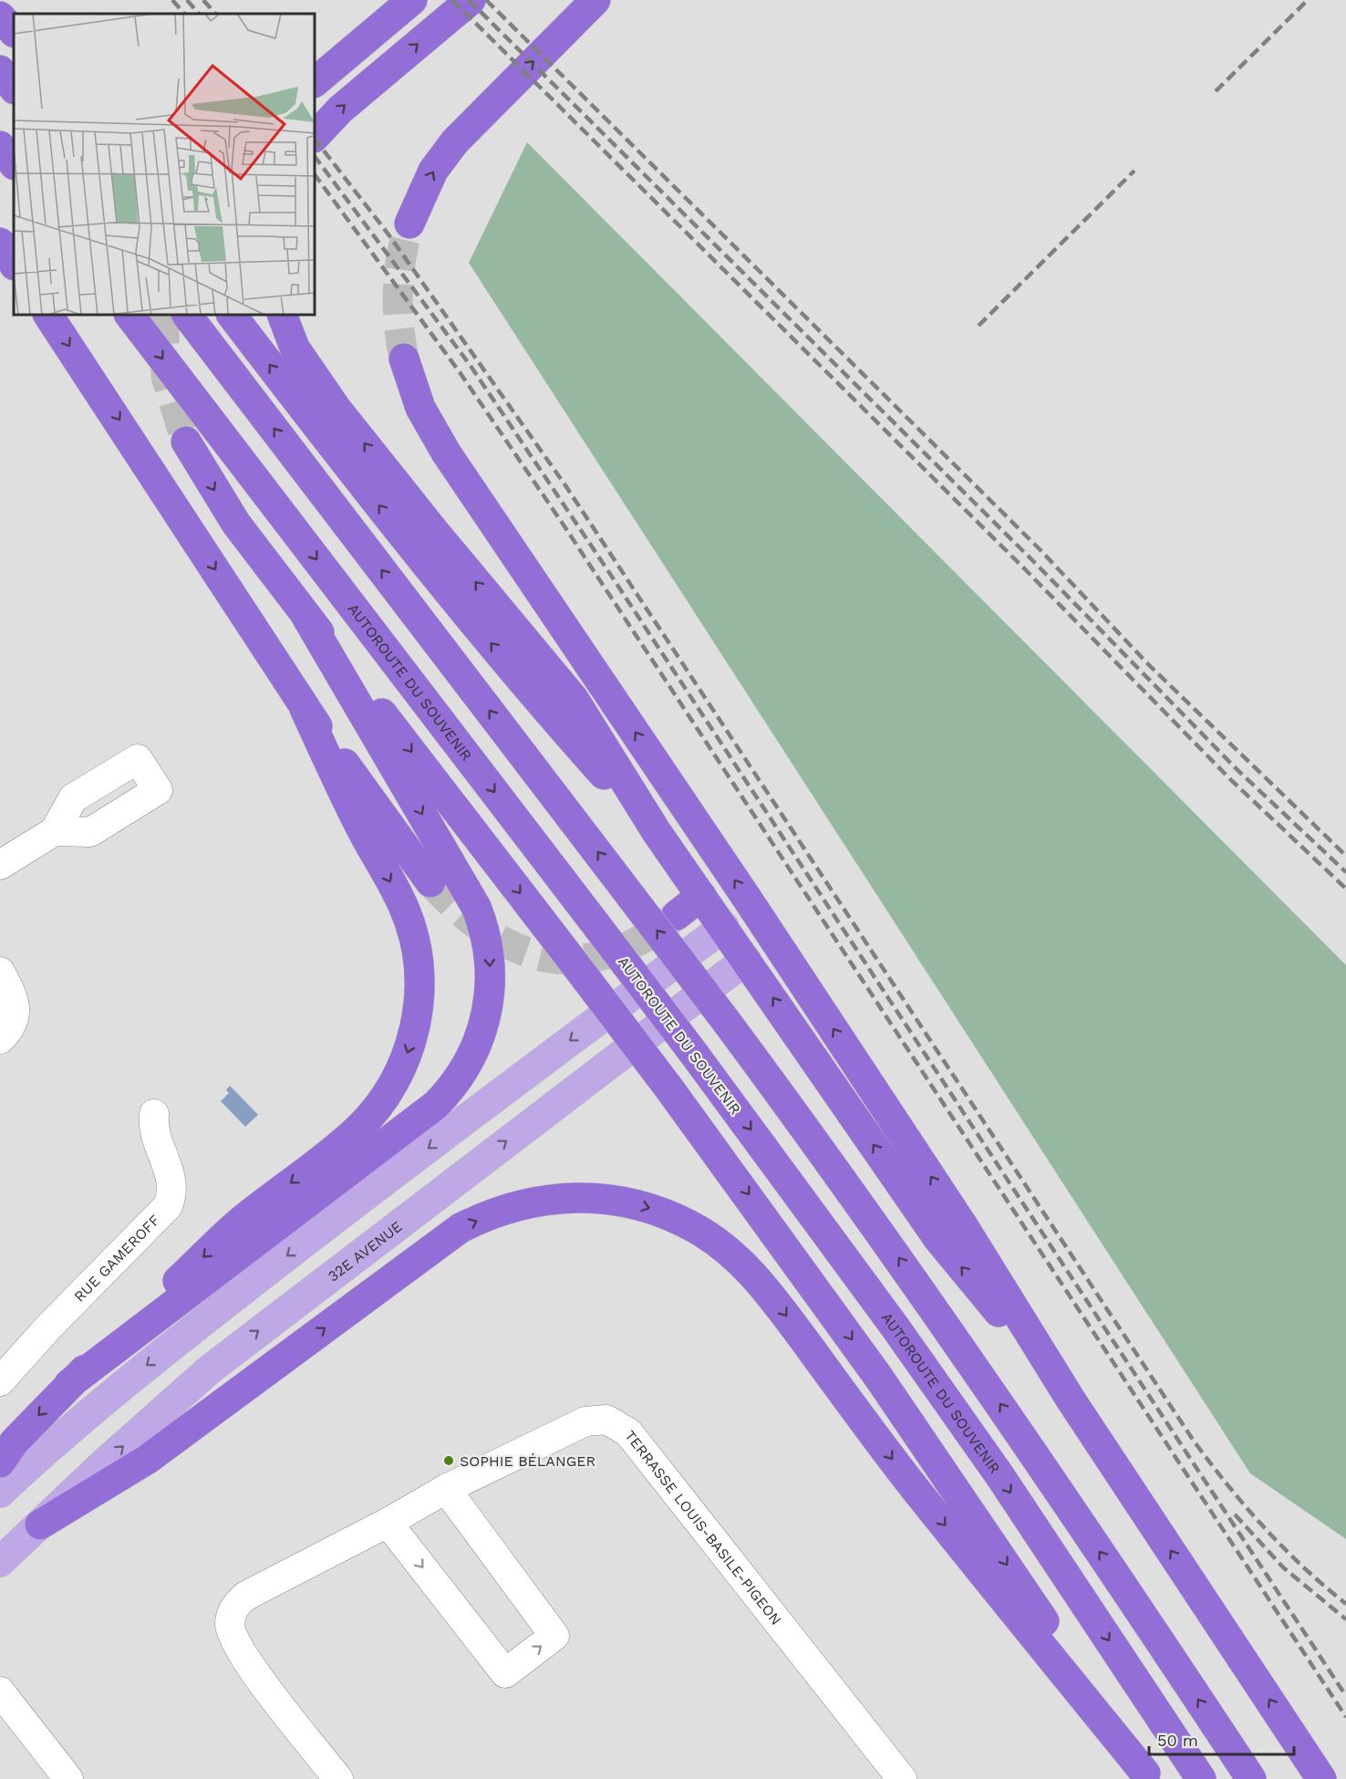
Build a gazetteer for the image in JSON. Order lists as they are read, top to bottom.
{
  "streets": {
    "highway": ["AUTOROUTE DU SOUVENIR"],
    "main road": ["32E AVENUE"],
    "street": ["RUE GAMEROFF", "TERRASSE LOUIS-BASILE-PIGEON"]
  },
  "places": ["SOPHIE BÉLANGER"],
  "scale_bar": "50 m"
}
